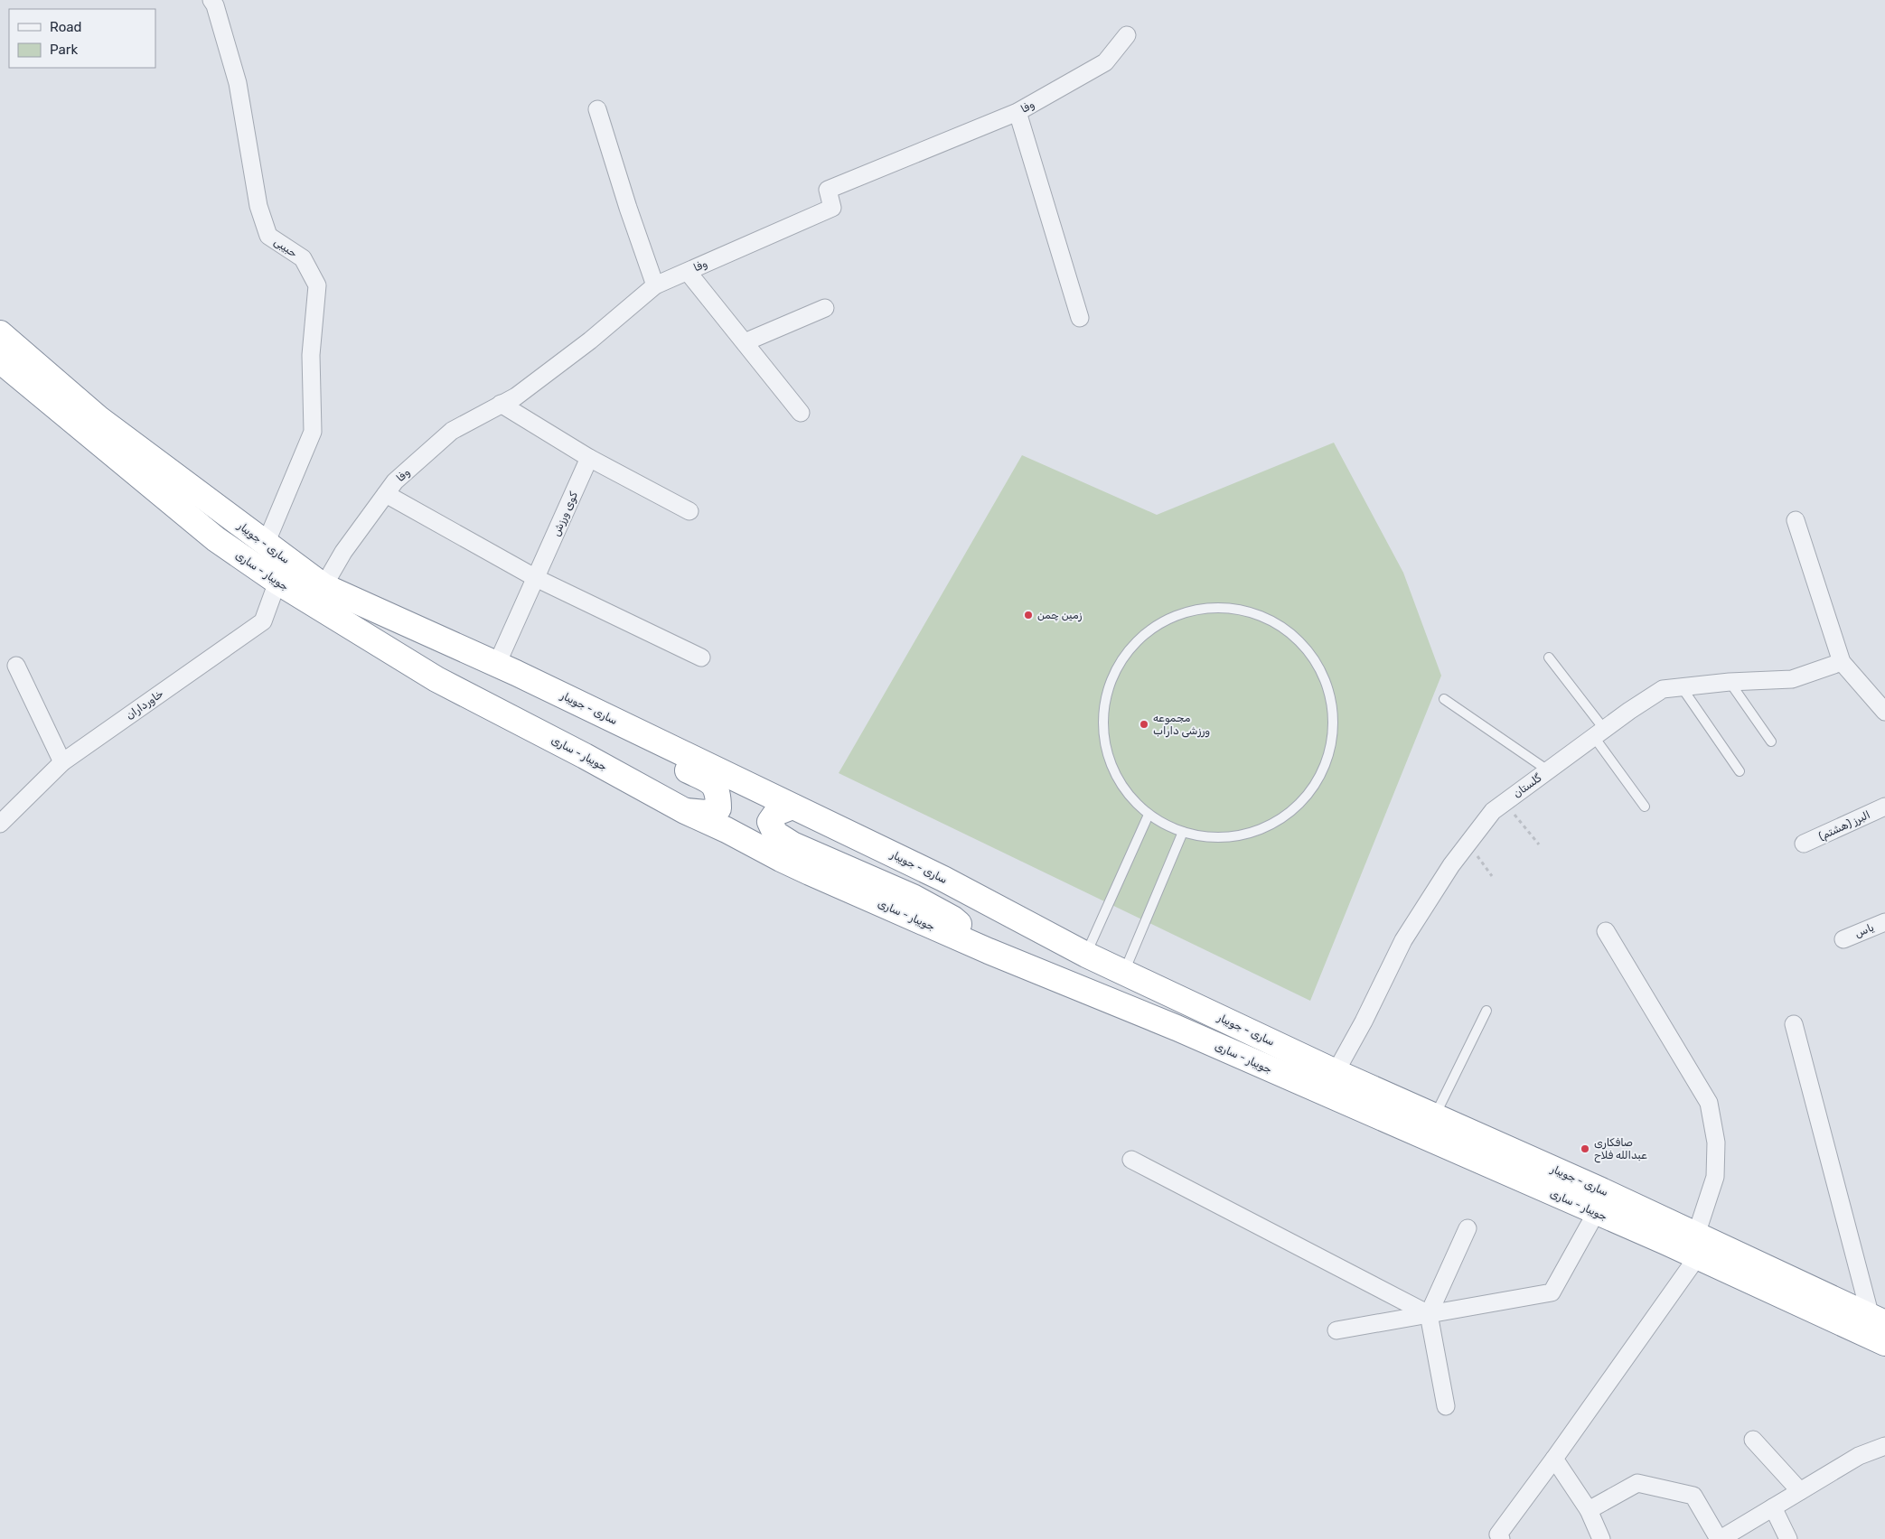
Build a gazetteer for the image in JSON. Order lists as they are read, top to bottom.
{
  "streets": {
    "highway": ["ساری - جویبار", "جویبار - ساری"],
    "street": [
      "وفا",
      "حبیبی",
      "کوی ورزش",
      "خاورداران",
      "گلستان",
      "البرز (هشتم)",
      "یاس"
    ]
  },
  "crossings": [
    ["وفا", "ساری - جویبار"],
    ["حبیبی", "ساری - جویبار"],
    ["کوی ورزش", "ساری - جویبار"],
    ["ساری - جویبار", "جویبار - ساری"],
    ["ساری - جویبار", "گلستان"],
    ["جویبار - ساری", "خاورداران"]
  ],
  "places": ["زمین چمن", "مجموعه ورزشی داراب", "صافکاری عبدالله فلاح"],
  "legend": ["Road", "Park"]
}
